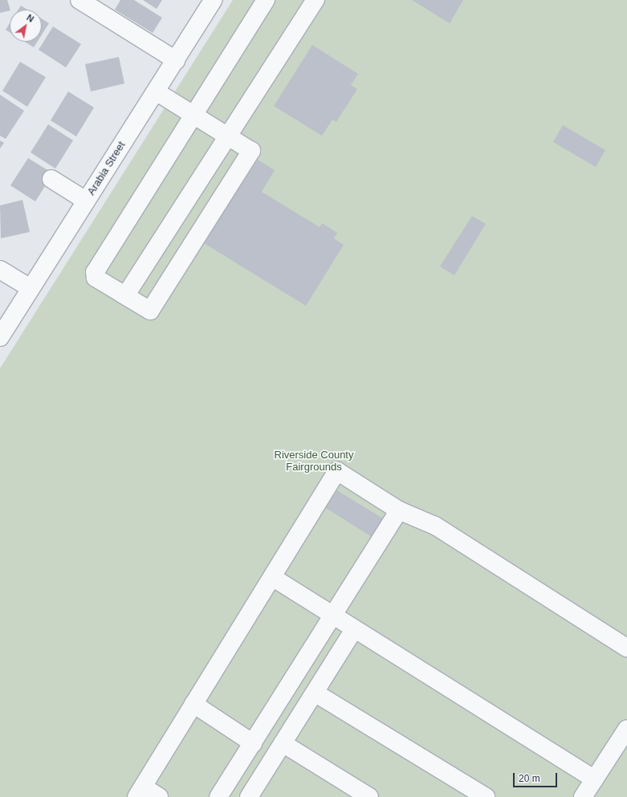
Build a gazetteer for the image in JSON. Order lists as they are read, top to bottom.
{
  "streets": {
    "street": ["Arabia Street"]
  },
  "parks": ["Riverside County Fairgrounds"],
  "scale_bar": "20 m",
  "north": "top right"
}
